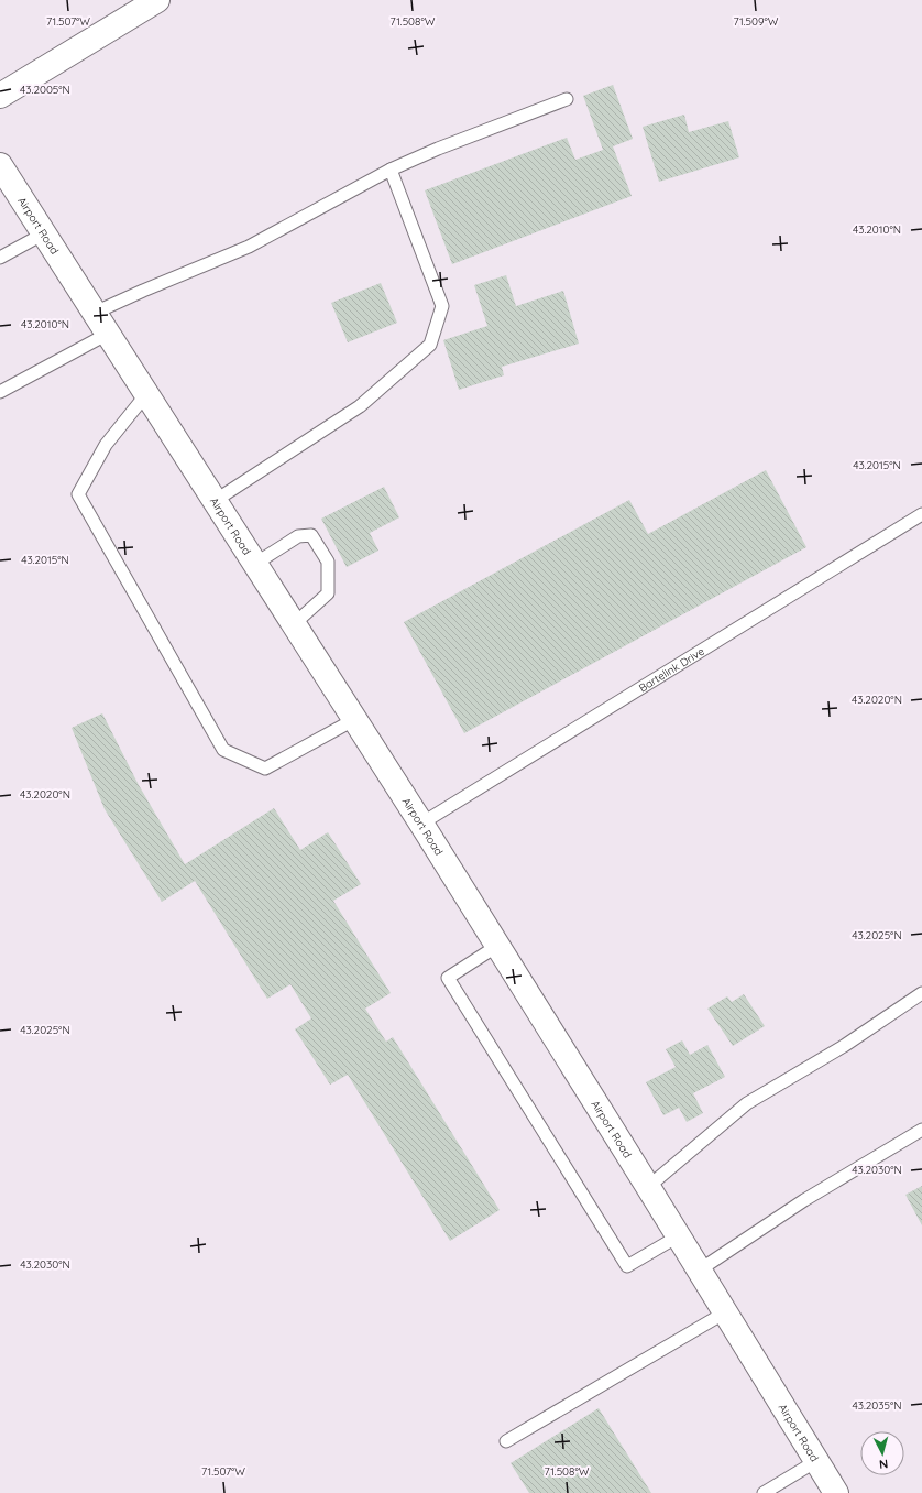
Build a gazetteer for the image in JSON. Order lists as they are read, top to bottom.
{
  "streets": {
    "street": ["Airport Road"],
    "lane": ["Bartelink Drive"]
  },
  "crossings": [
    ["Airport Road", "Bartelink Drive"]
  ],
  "north": "bottom",
  "coordinates": [
    "71.507°W",
    "71.508°W",
    "71.509°W",
    "43.2005°N",
    "43.2010°N",
    "43.2015°N",
    "43.2020°N",
    "43.2025°N",
    "43.2030°N",
    "43.2035°N"
  ]
}
